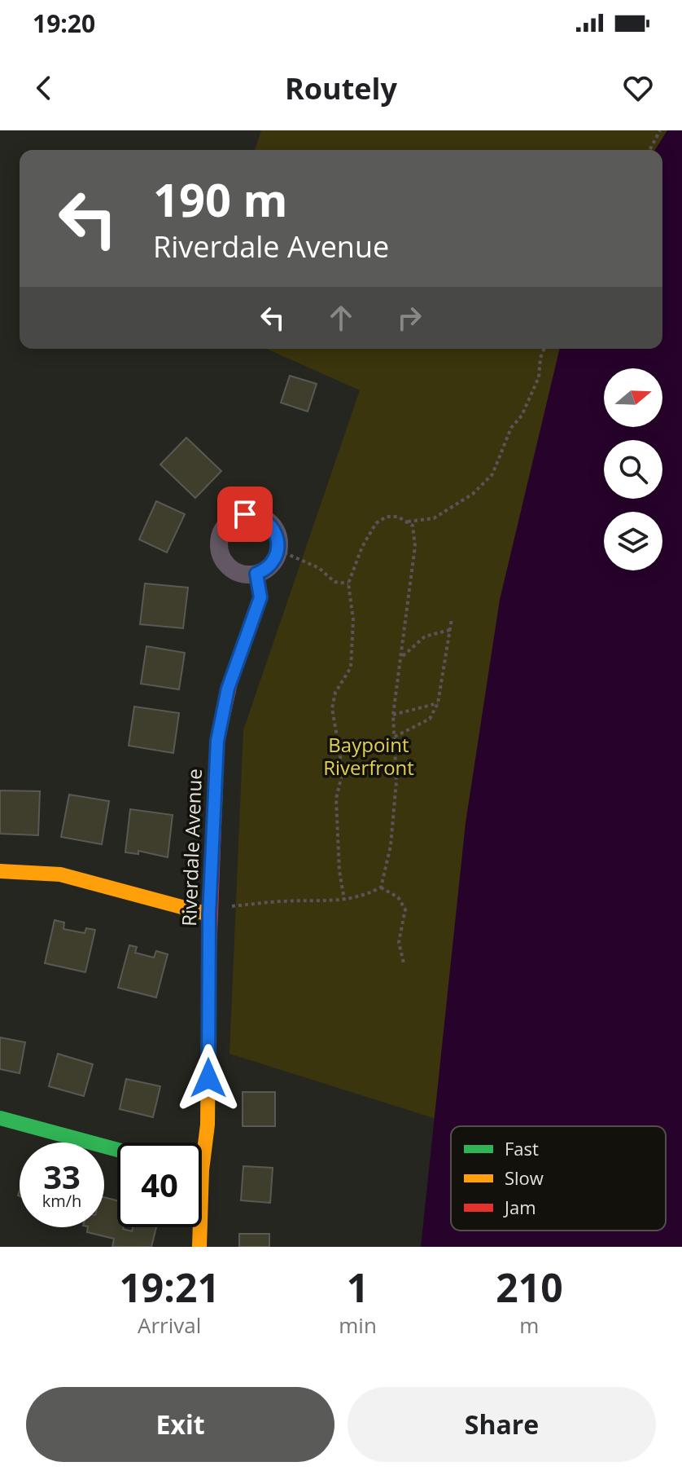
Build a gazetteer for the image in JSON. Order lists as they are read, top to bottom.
{
  "streets": {
    "street": ["Riverdale Avenue"]
  },
  "parks": ["Baypoint Riverfront"],
  "legend": ["Fast", "Slow", "Jam"],
  "north": "right",
  "page": {
    "status": "19:20",
    "header": "Routely",
    "turn": ["190 m", "Riverdale Avenue"],
    "speed": "33 km/h",
    "limit": "40",
    "eta": [
      "19:21",
      "Arrival",
      "1",
      "min",
      "210",
      "m"
    ],
    "buttons": ["Exit", "Share"]
  }
}
